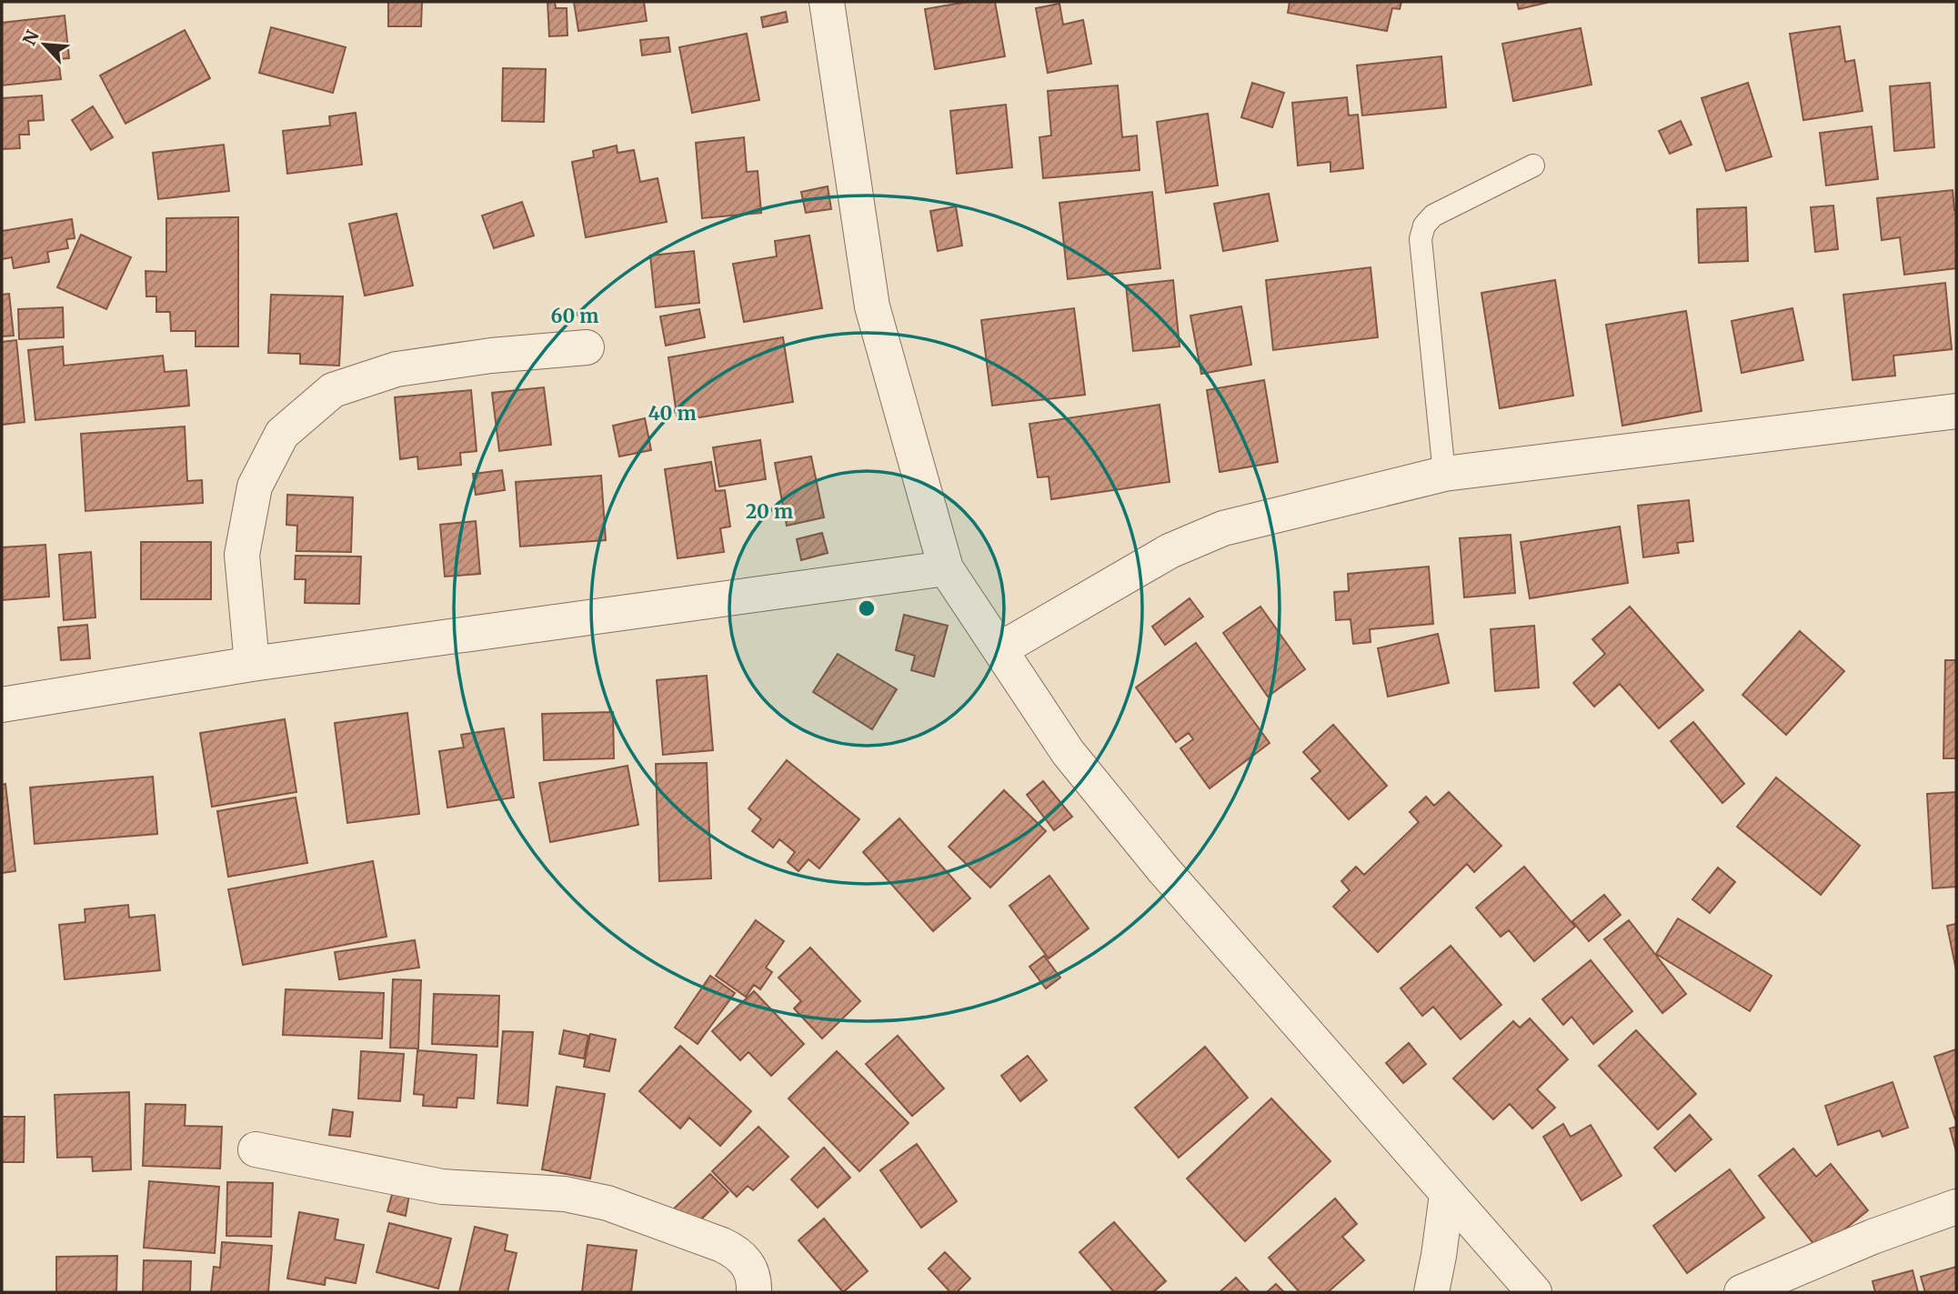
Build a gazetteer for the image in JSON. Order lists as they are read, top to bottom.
{
  "north": "top left",
  "rings": ["60 m", "40 m", "20 m"]
}
